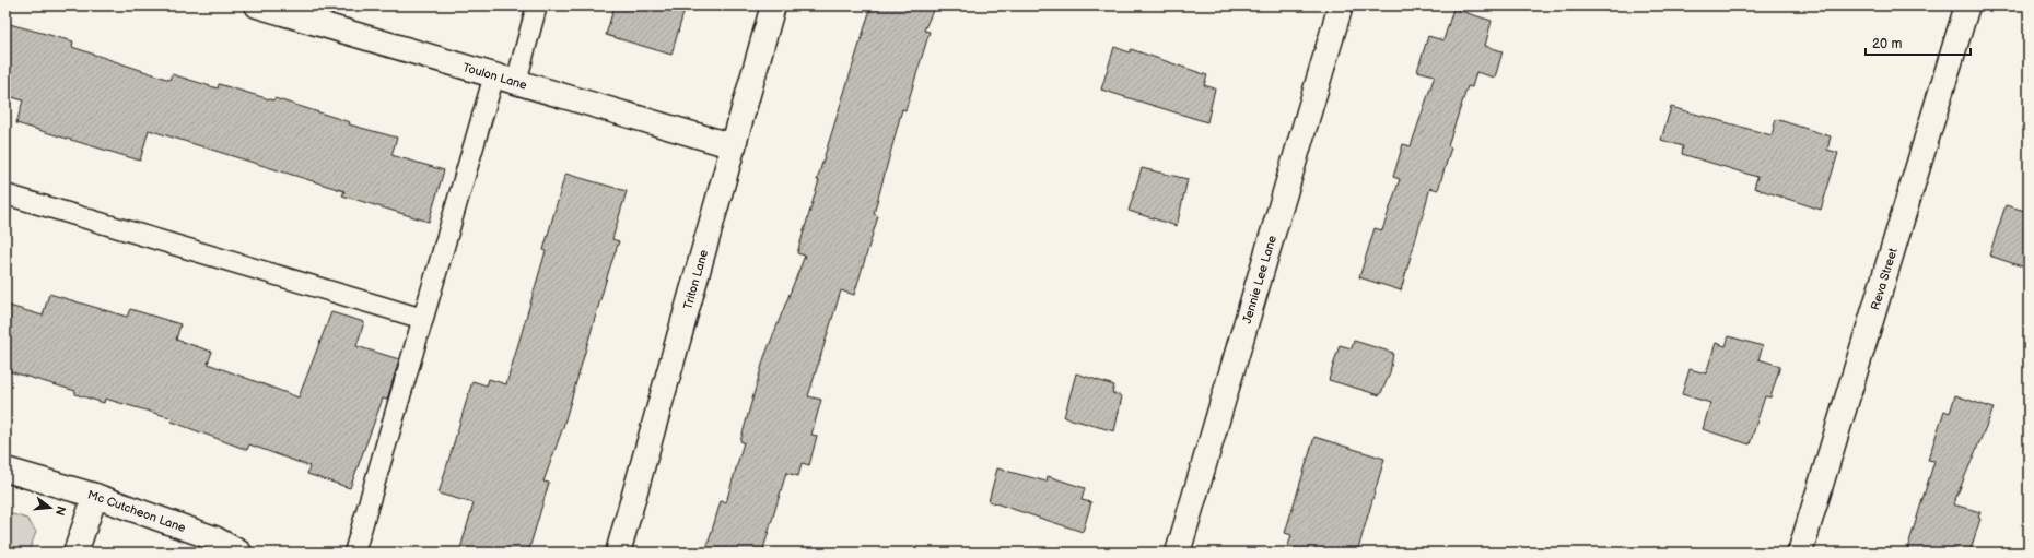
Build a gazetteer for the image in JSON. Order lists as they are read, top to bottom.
{
  "streets": {
    "street": [
      "Toulon Lane",
      "Reva Street",
      "Triton Lane",
      "Jennie Lee Lane",
      "Mc Cutcheon Lane"
    ]
  },
  "crossings": [
    ["Toulon Lane", "Triton Lane"]
  ],
  "scale_bar": "20 m",
  "north": "right"
}
